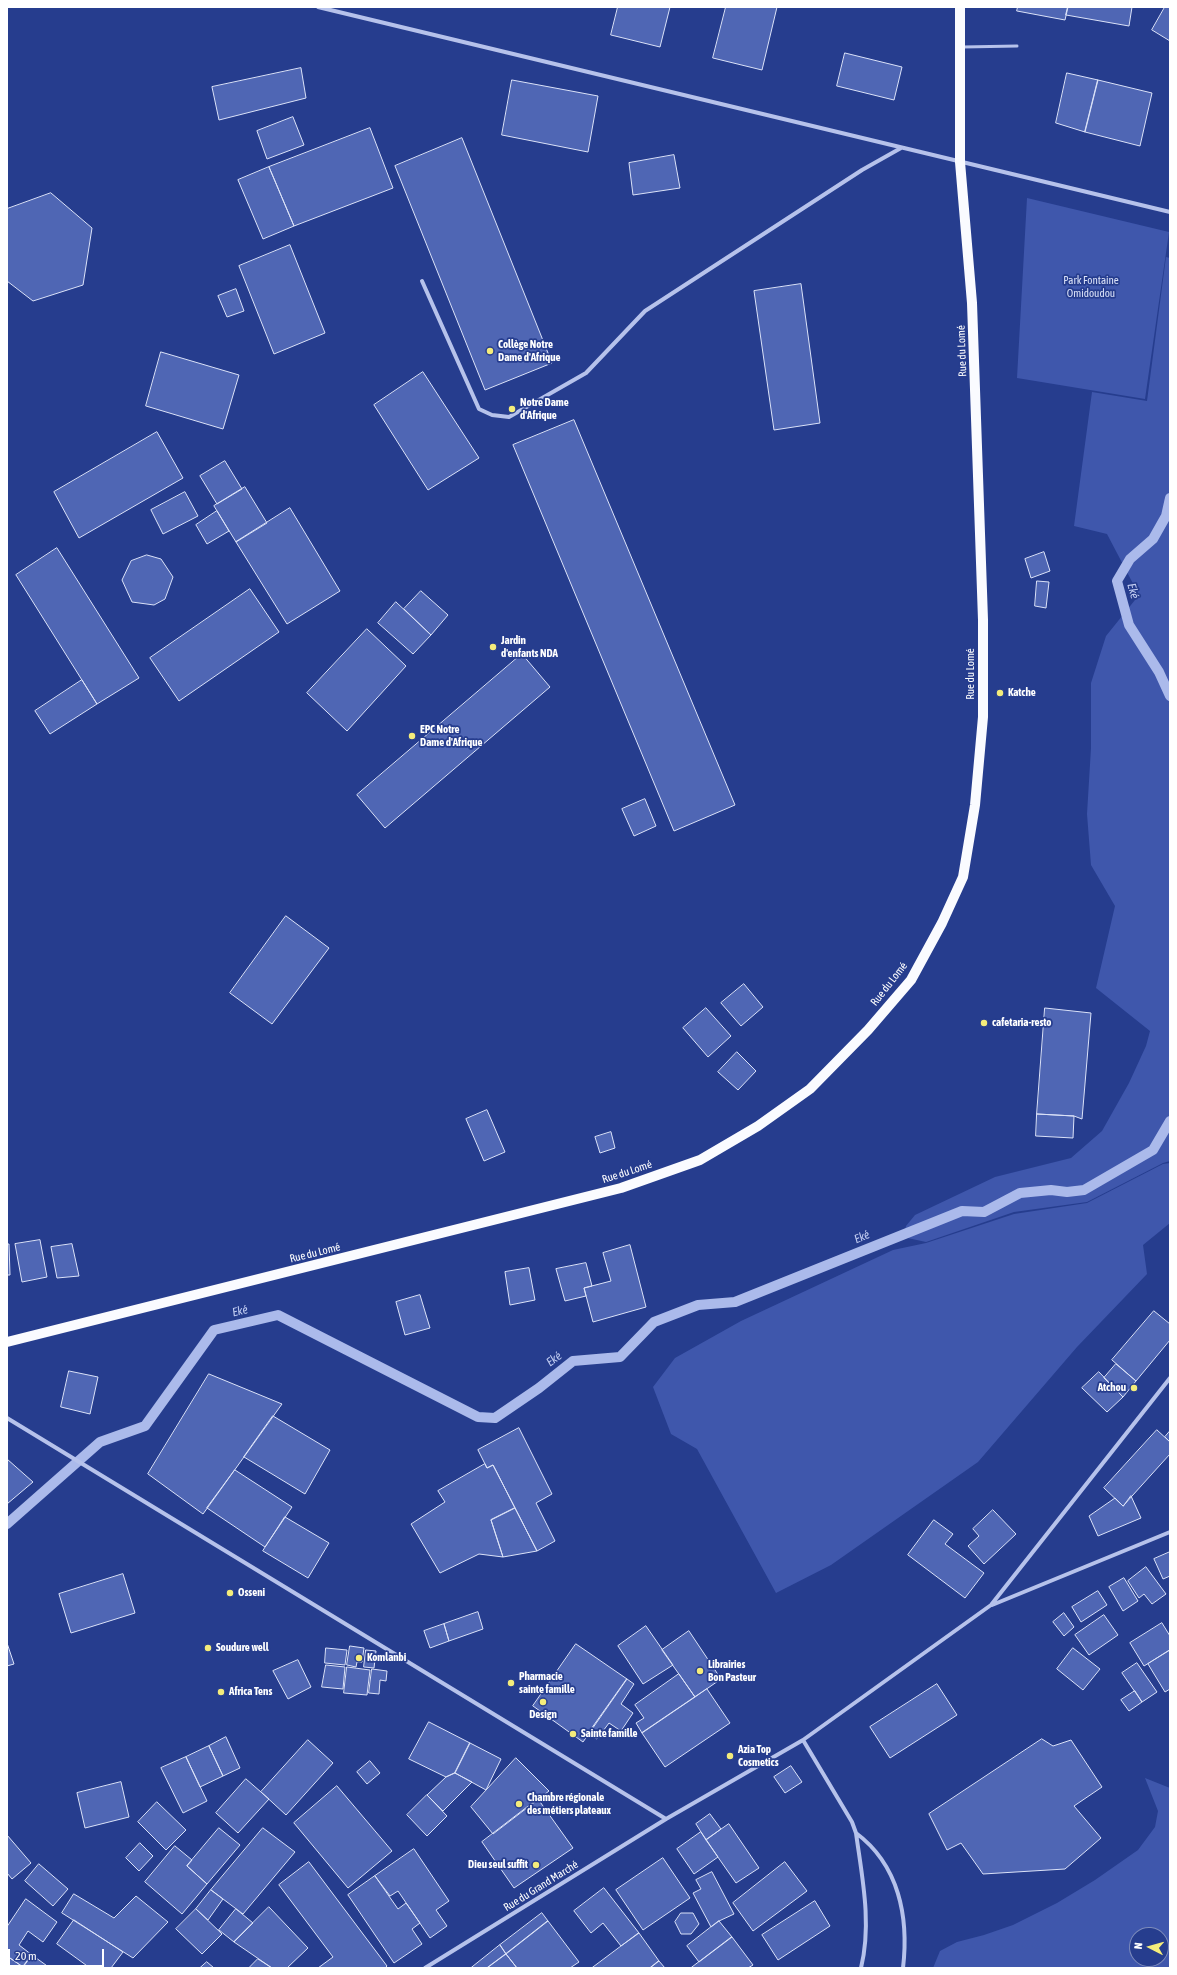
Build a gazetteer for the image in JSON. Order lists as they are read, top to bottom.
{
  "streets": {
    "main road": ["Rue du Lomé"],
    "street": ["Rue du Grand Marché"]
  },
  "water": ["Eké"],
  "parks": ["Park Fontaine Omidoudou"],
  "places": [
    "Collège Notre Dame d'Afrique",
    "Notre Dame d'Afrique",
    "Jardin d'enfants NDA",
    "Katche",
    "EPC Notre Dame d'Afrique",
    "cafetaria-resto",
    "Atchou",
    "Osseni",
    "Soudure well",
    "Komlanbi",
    "Librairies Bon Pasteur",
    "Pharmacie sainte famille",
    "Africa Tens",
    "Design",
    "Sainte famille",
    "Azia Top Cosmetics",
    "Chambre régionale des métiers plateaux",
    "Dieu seul suffit"
  ],
  "scale_bar": "20 m",
  "north": "left"
}
